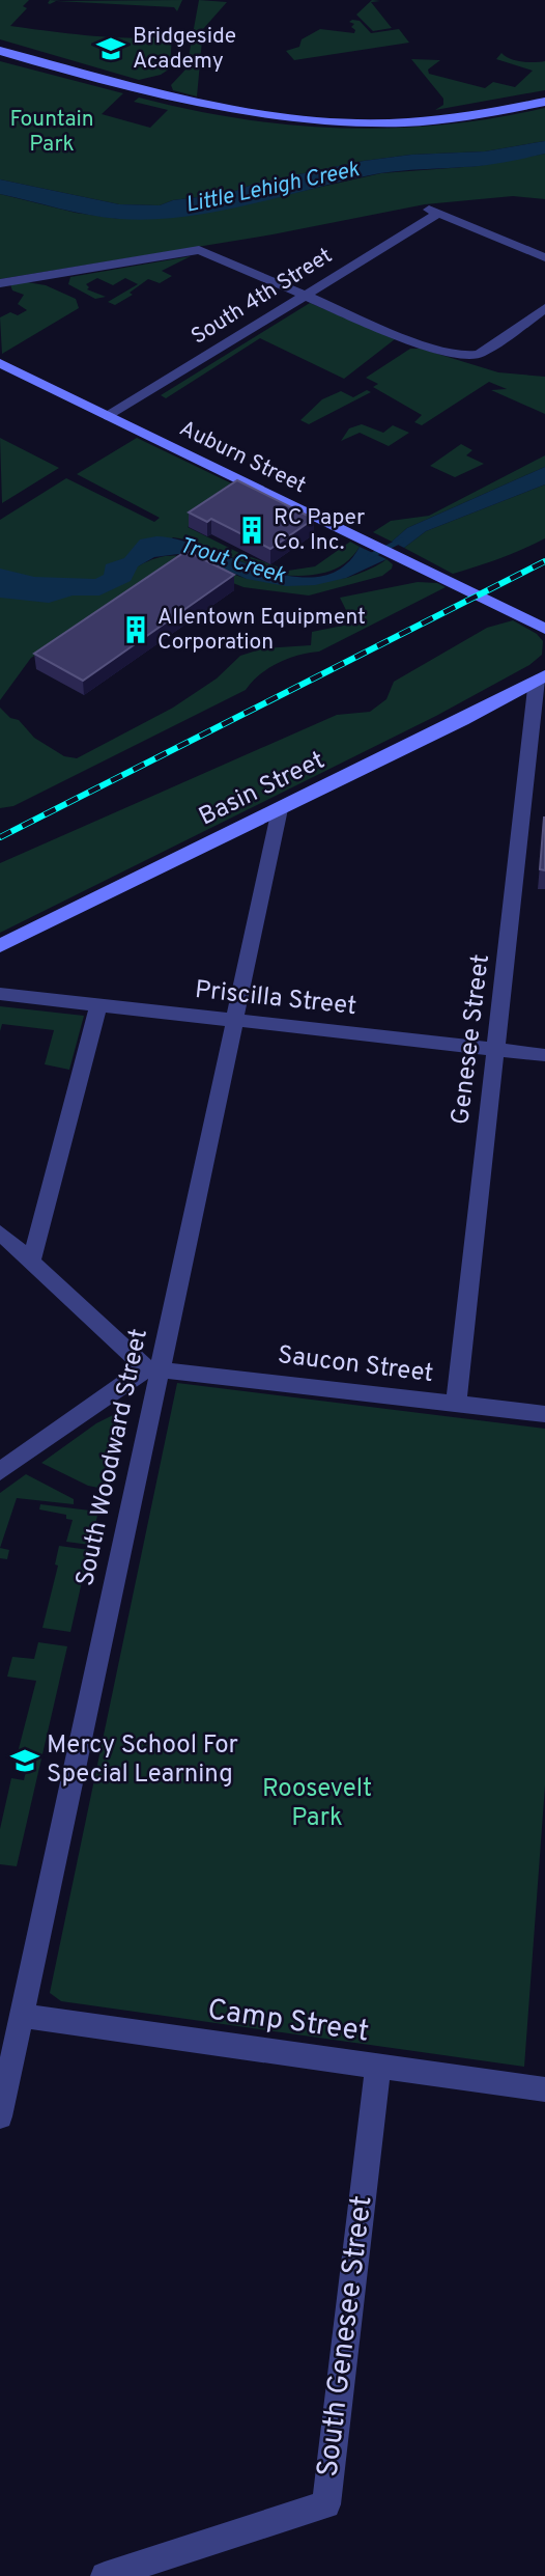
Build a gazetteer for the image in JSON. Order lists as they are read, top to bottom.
{
  "streets": {
    "main road": ["Auburn Street", "Basin Street"],
    "street": [
      "South 4th Street",
      "Priscilla Street",
      "Genesee Street",
      "Saucon Street",
      "South Woodward Street",
      "Camp Street",
      "South Genesee Street"
    ]
  },
  "crossings": [
    ["South 4th Street", "Auburn Street"],
    ["Basin Street", "Genesee Street"],
    ["Basin Street", "South Woodward Street"],
    ["Priscilla Street", "Genesee Street"],
    ["Priscilla Street", "South Woodward Street"],
    ["Genesee Street", "Saucon Street"],
    ["Saucon Street", "South Woodward Street"],
    ["South Woodward Street", "Camp Street"],
    ["Camp Street", "South Genesee Street"]
  ],
  "water": ["Little Lehigh Creek", "Trout Creek"],
  "parks": ["Fountain Park", "Roosevelt Park"],
  "places": {
    "school or university": ["Bridgeside Academy", "Mercy School For Special Learning"],
    "building": ["RC Paper Co. Inc.", "Allentown Equipment Corporation"]
  }
}
